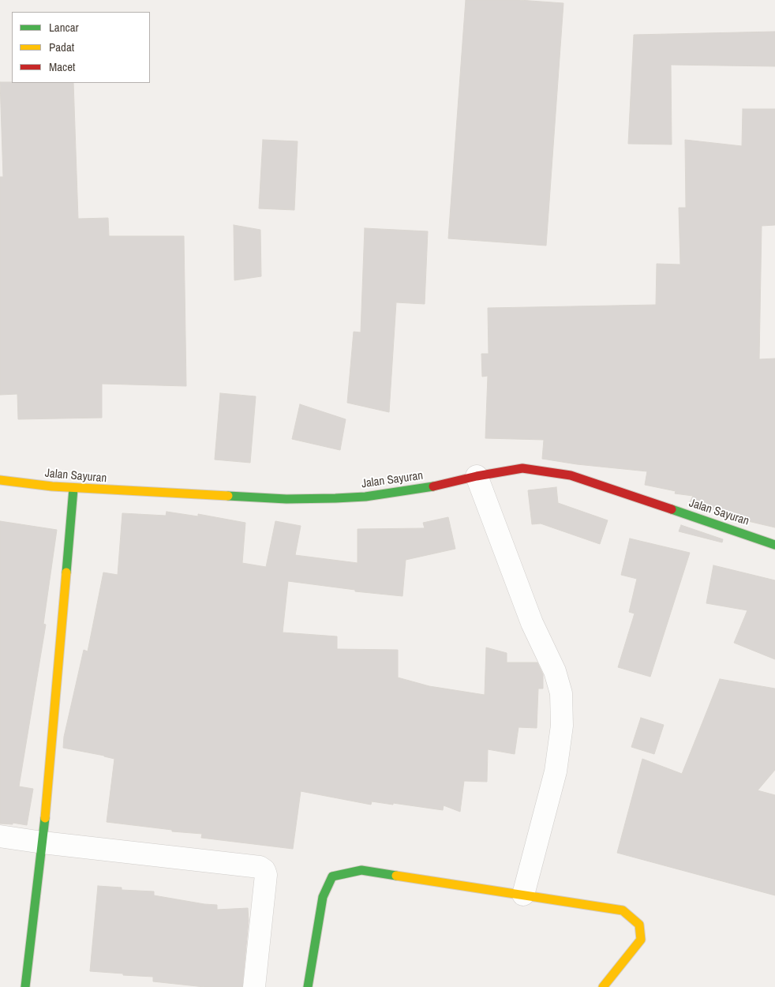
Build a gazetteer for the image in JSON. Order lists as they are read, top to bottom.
{
  "streets": {
    "street": ["Jalan Sayuran"]
  },
  "legend": ["Lancar", "Padat", "Macet"]
}
